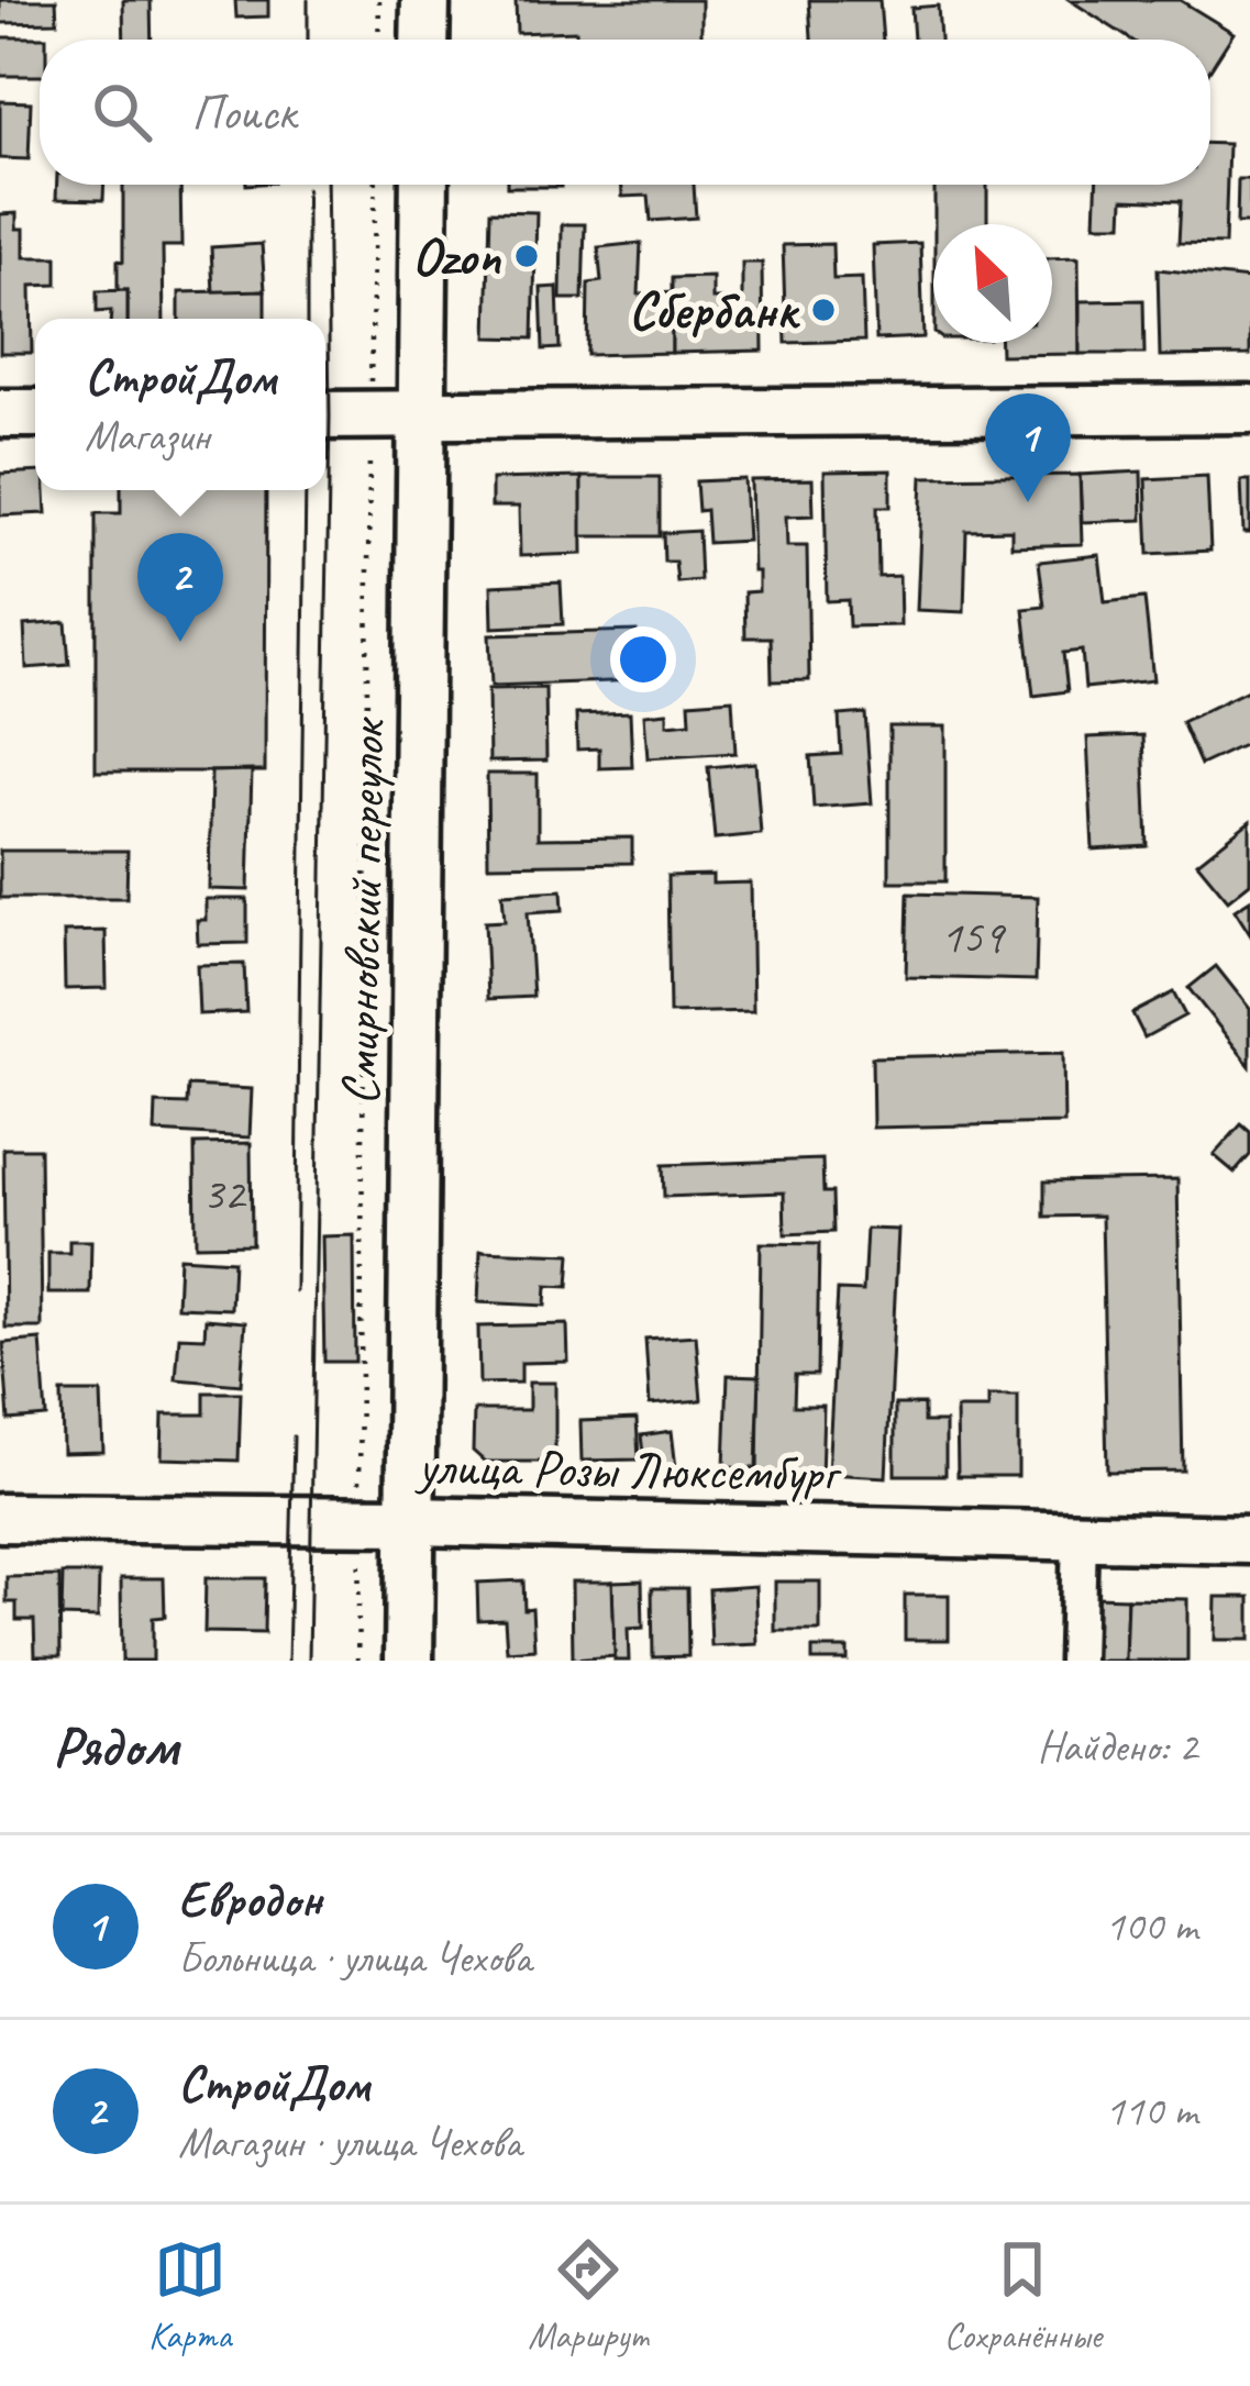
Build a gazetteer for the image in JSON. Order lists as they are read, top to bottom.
{
  "streets": {
    "main road": ["Смирновский переулок", "улица Розы Люксембург"]
  },
  "crossings": [
    ["Смирновский переулок", "улица Розы Люксембург"]
  ],
  "places": ["Ozon", "Сбербанк"],
  "house_numbers": ["159", "32"],
  "north": "top left",
  "page": {
    "search": "Поиск",
    "popup": ["СтройДом", "Магазин"],
    "pins": ["1", "2"],
    "heading": ["Рядом", "Найдено: 2"],
    "list": [
      {
        "mark": "1",
        "name": "Евродон",
        "note": "Больница · улица Чехова",
        "value": "100 m"
      },
      {
        "mark": "2",
        "name": "СтройДом",
        "note": "Магазин · улица Чехова",
        "value": "110 m"
      }
    ],
    "nav": ["Карта", "Маршрут", "Сохранённые"]
  }
}
